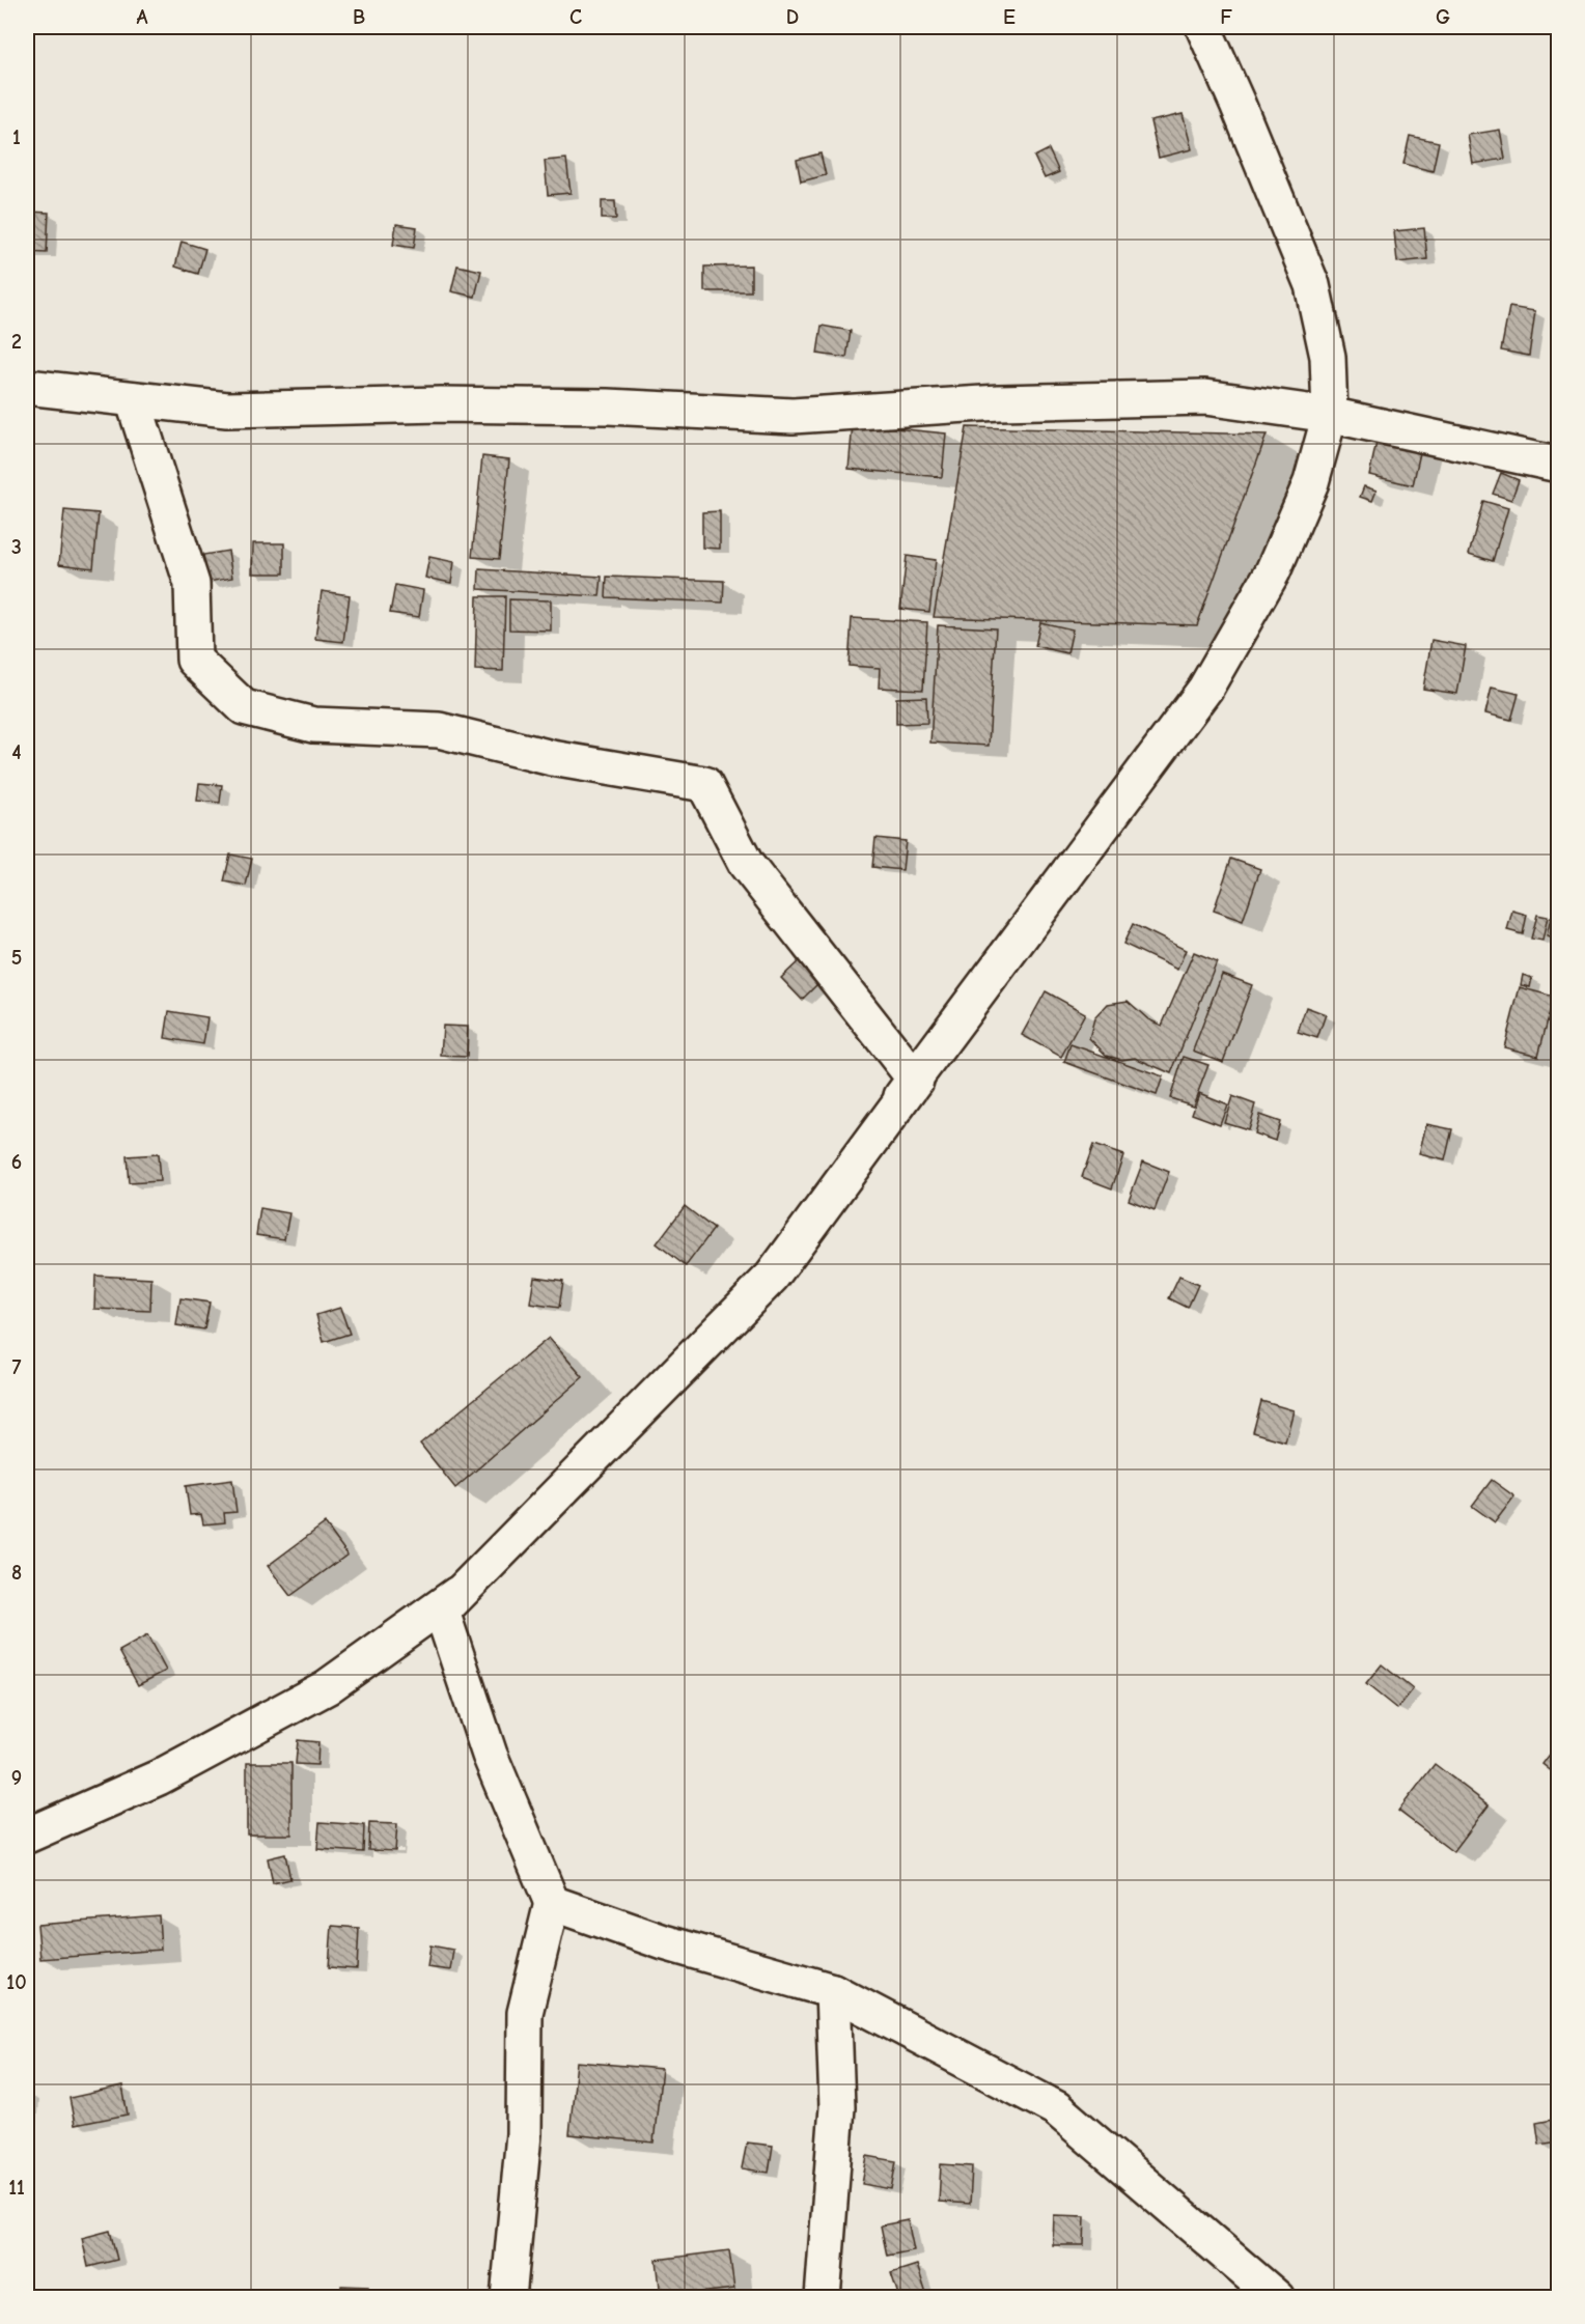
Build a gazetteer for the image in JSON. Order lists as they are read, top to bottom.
{
  "grid": {
    "columns": [
      "A",
      "B",
      "C",
      "D",
      "E",
      "F",
      "G"
    ],
    "rows": [
      "1",
      "2",
      "3",
      "4",
      "5",
      "6",
      "7",
      "8",
      "9",
      "10",
      "11"
    ]
  }
}
